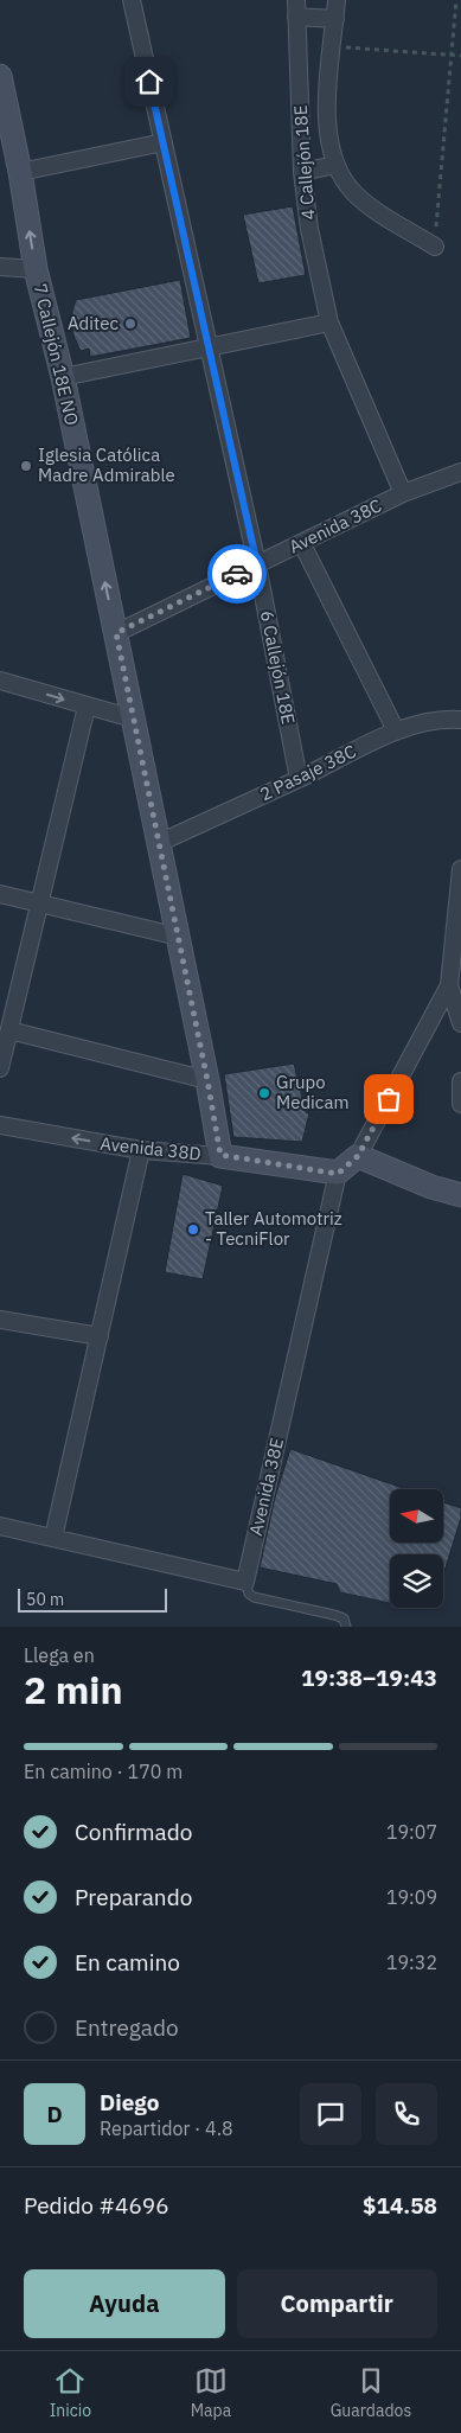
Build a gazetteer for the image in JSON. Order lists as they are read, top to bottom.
{
  "streets": {
    "street": [
      "4 Callejón 18E",
      "7 Callejón 18E NO",
      "Avenida 38C",
      "6 Callejón 18E",
      "2 Pasaje 38C",
      "Avenida 38D",
      "Avenida 38E"
    ]
  },
  "crossings": [
    ["4 Callejón 18E", "Avenida 38C"],
    ["7 Callejón 18E NO", "Avenida 38C"],
    ["7 Callejón 18E NO", "2 Pasaje 38C"],
    ["7 Callejón 18E NO", "Avenida 38D"],
    ["Avenida 38C", "6 Callejón 18E"],
    ["6 Callejón 18E", "2 Pasaje 38C"],
    ["Avenida 38D", "Avenida 38E"]
  ],
  "places": [
    "Aditec",
    "Iglesia Católica Madre Admirable",
    "Grupo Medicam",
    "Taller Automotriz - TecniFlor"
  ],
  "scale_bar": "50 m",
  "north": "left",
  "page": {
    "scale": "50 m",
    "heading": ["2 min", "Llega en", "19:38–19:43"],
    "panel": [
      "Diego",
      "Repartidor · 4.8",
      "Pedido #4696",
      "$14.58"
    ],
    "bar": "En camino · 170 m",
    "list": [
      ["Confirmado", "19:07"],
      ["Preparando", "19:09"],
      ["En camino", "19:32"],
      "Entregado"
    ],
    "round": "D",
    "buttons": ["Ayuda", "Compartir"],
    "tabs": ["Inicio", "Mapa", "Guardados"]
  }
}
